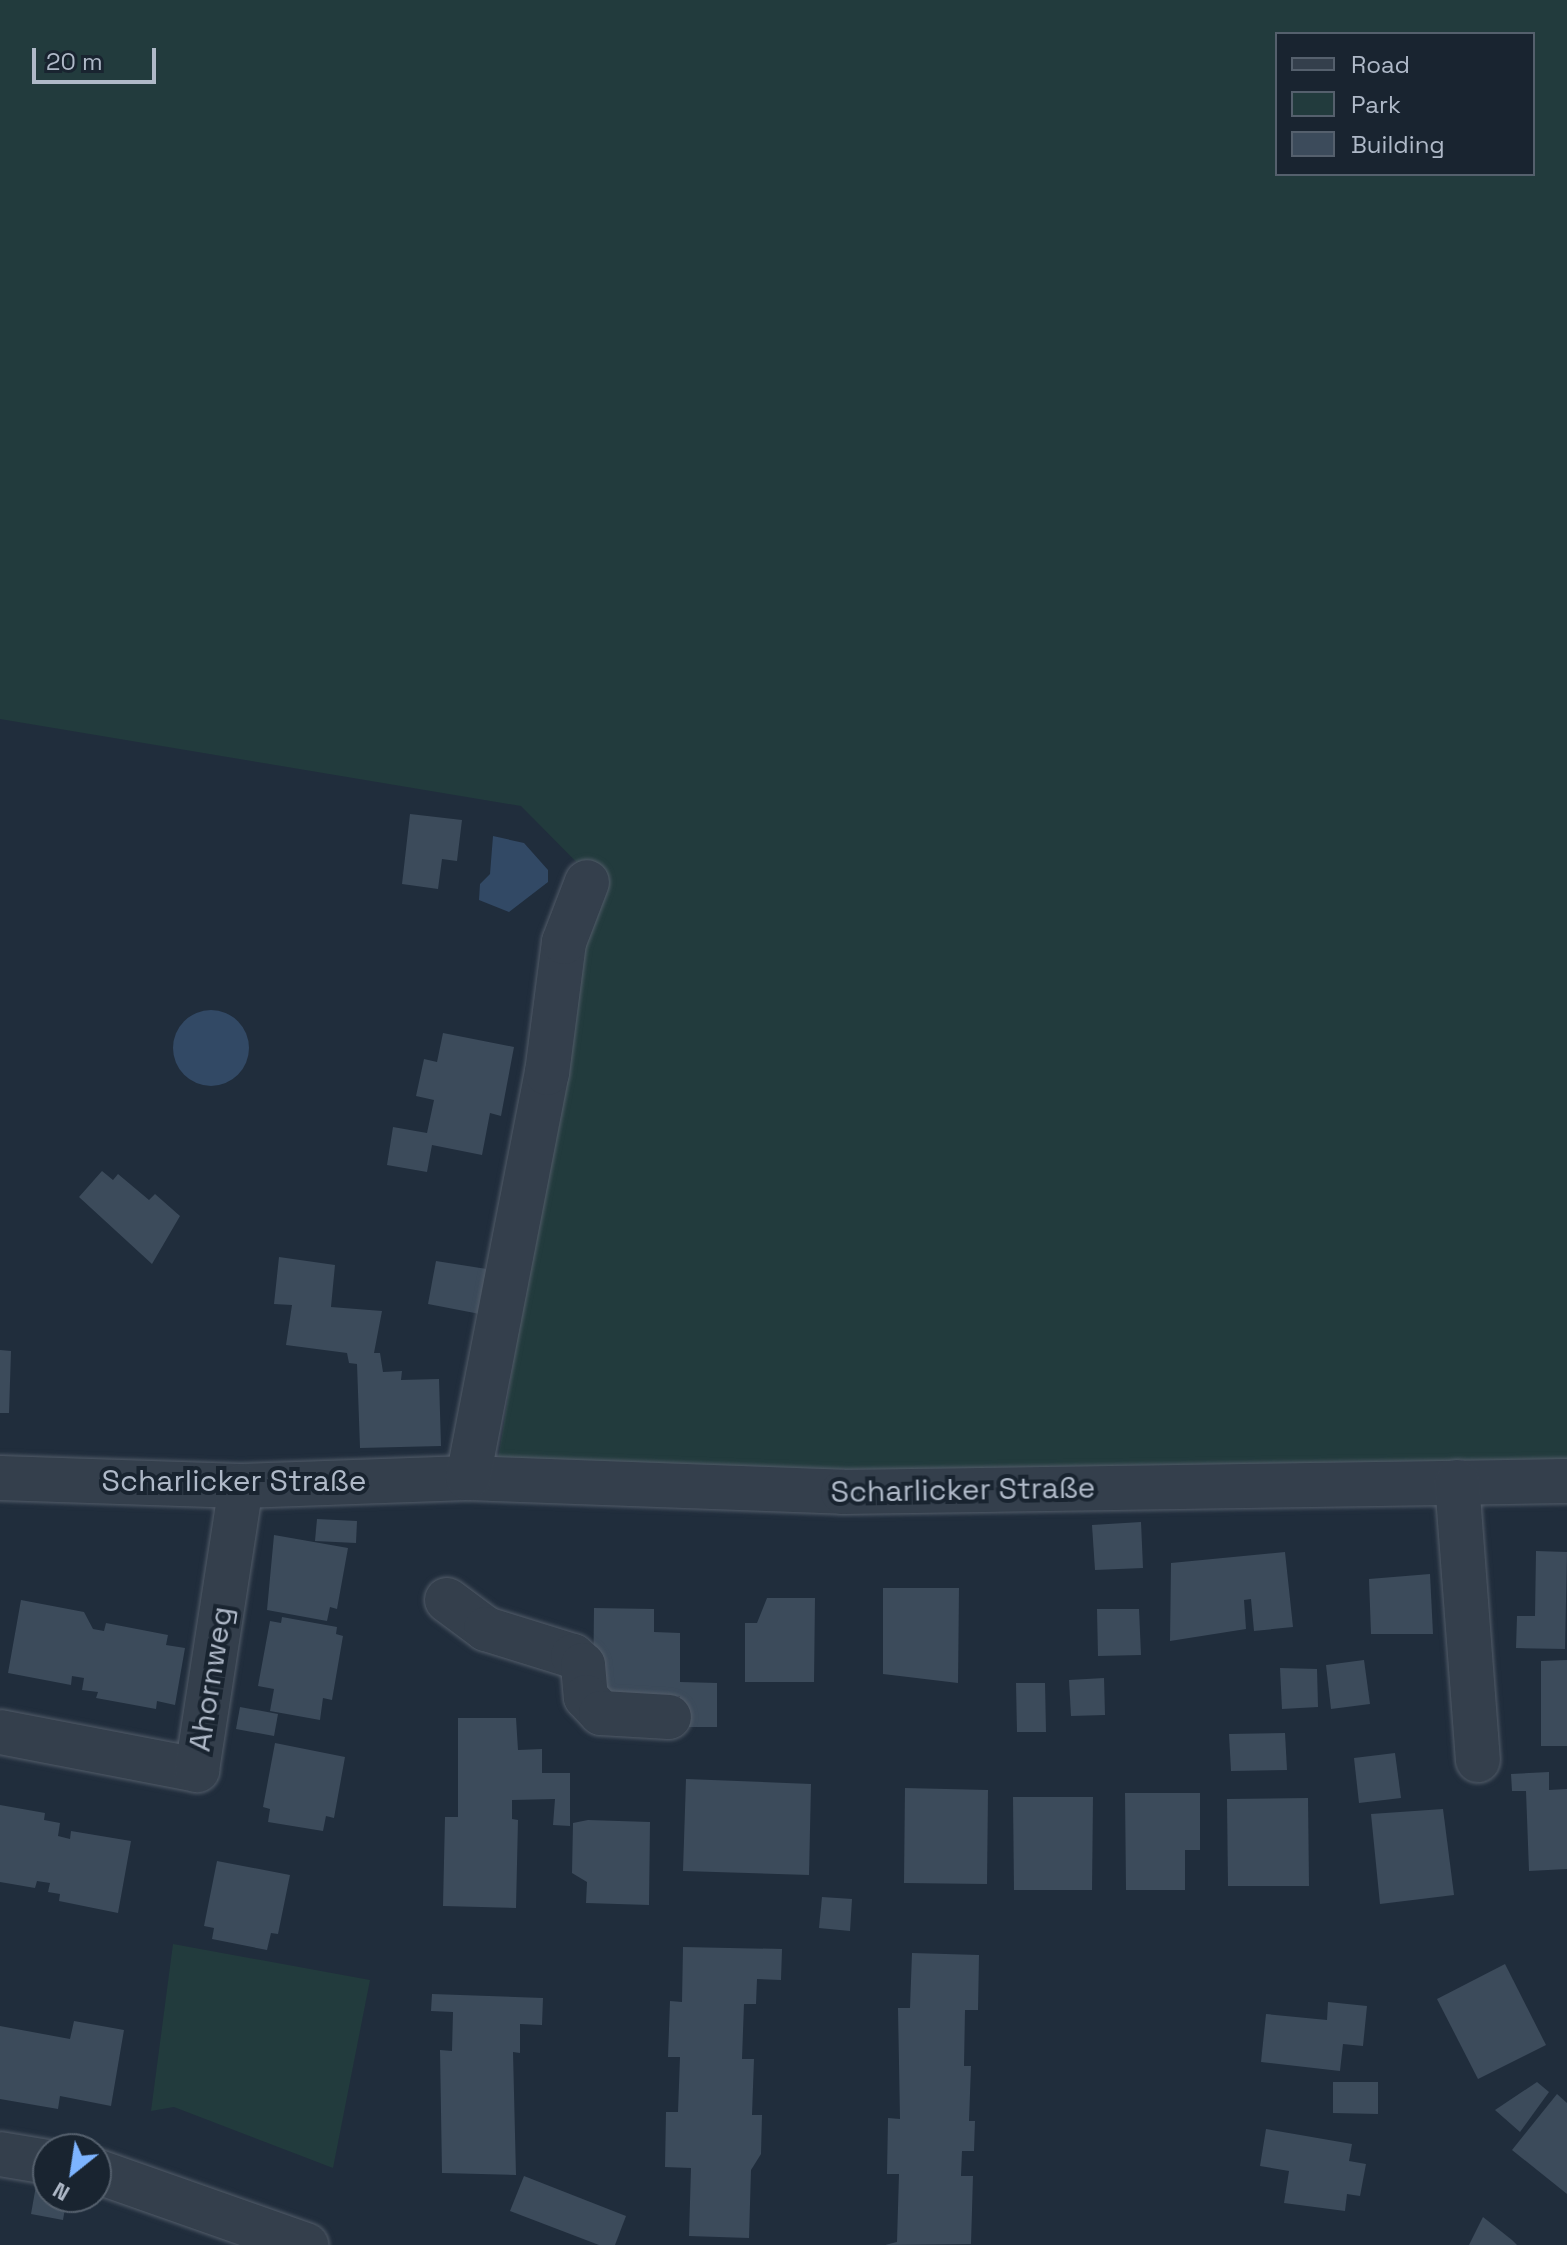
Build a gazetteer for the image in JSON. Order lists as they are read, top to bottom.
{
  "streets": {
    "street": ["Scharlicker Straße", "Ahornweg"]
  },
  "crossings": [
    ["Scharlicker Straße", "Ahornweg"]
  ],
  "legend": ["Road", "Park", "Building"],
  "scale_bar": "20 m",
  "north": "bottom left"
}
